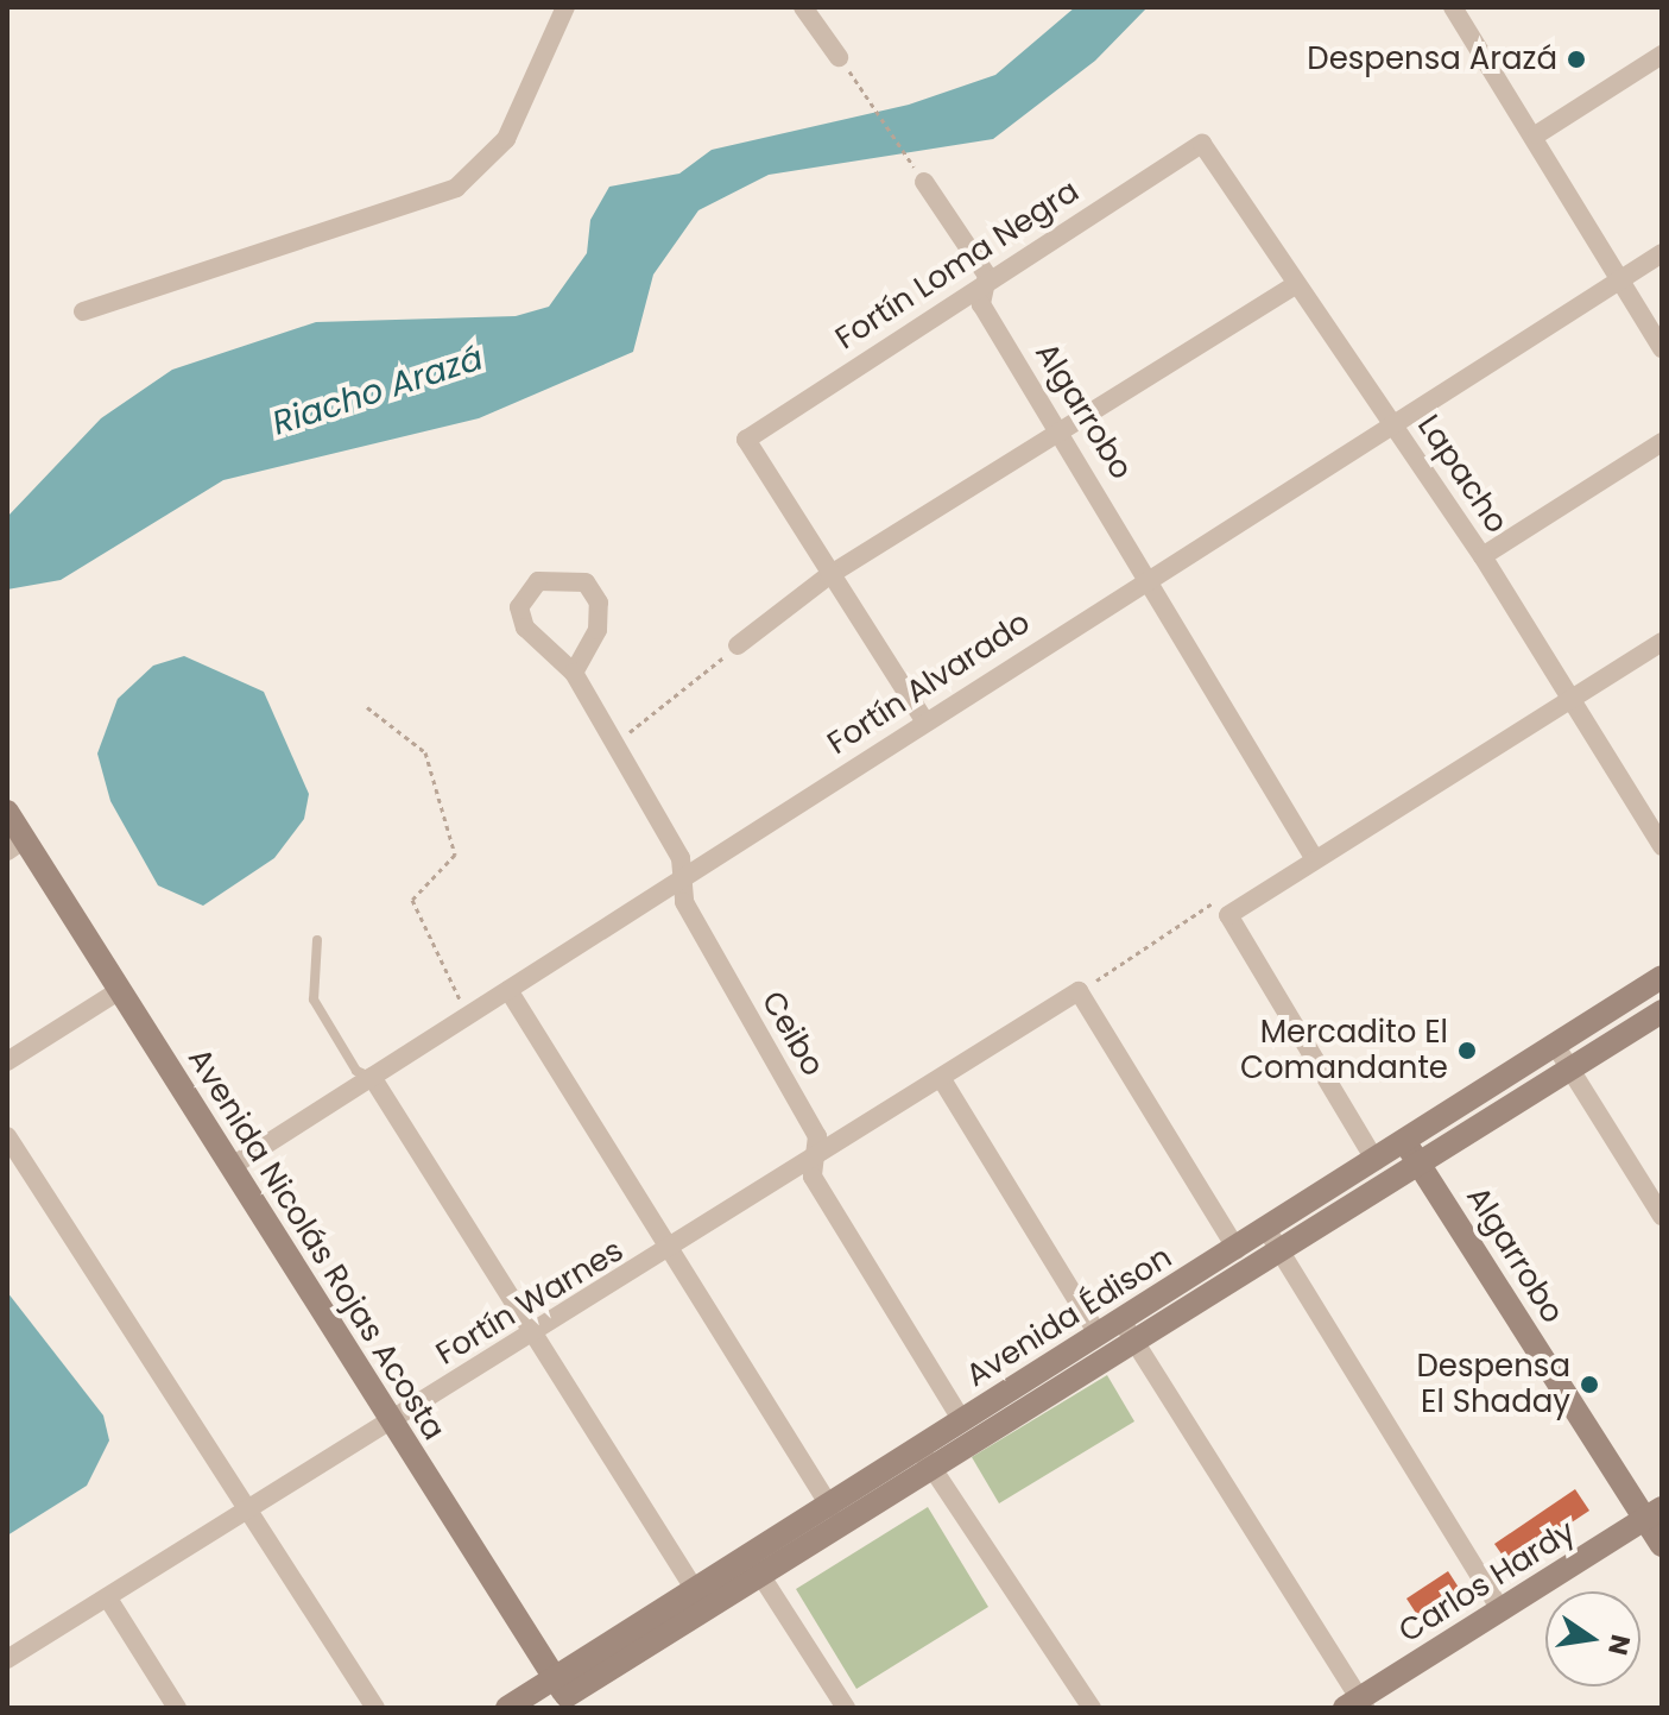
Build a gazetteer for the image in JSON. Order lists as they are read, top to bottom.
{
  "streets": {
    "main road": [
      "Algarrobo",
      "Avenida Nicolás Rojas Acosta",
      "Avenida Édison",
      "Carlos Hardy"
    ],
    "street": [
      "Fortín Loma Negra",
      "Lapacho",
      "Fortín Alvarado",
      "Ceibo",
      "Fortín Warnes"
    ]
  },
  "crossings": [
    ["Fortín Loma Negra", "Algarrobo"],
    ["Fortín Loma Negra", "Lapacho"],
    ["Algarrobo", "Fortín Alvarado"],
    ["Algarrobo", "Avenida Édison"],
    ["Algarrobo", "Carlos Hardy"],
    ["Lapacho", "Fortín Alvarado"],
    ["Fortín Alvarado", "Ceibo"],
    ["Fortín Alvarado", "Avenida Nicolás Rojas Acosta"],
    ["Ceibo", "Fortín Warnes"],
    ["Ceibo", "Avenida Édison"],
    ["Avenida Nicolás Rojas Acosta", "Fortín Warnes"],
    ["Avenida Nicolás Rojas Acosta", "Avenida Édison"]
  ],
  "water": ["Riacho Arazá"],
  "places": ["Despensa Arazá", "Mercadito El Comandante", "Despensa El Shaday"],
  "north": "right"
}
